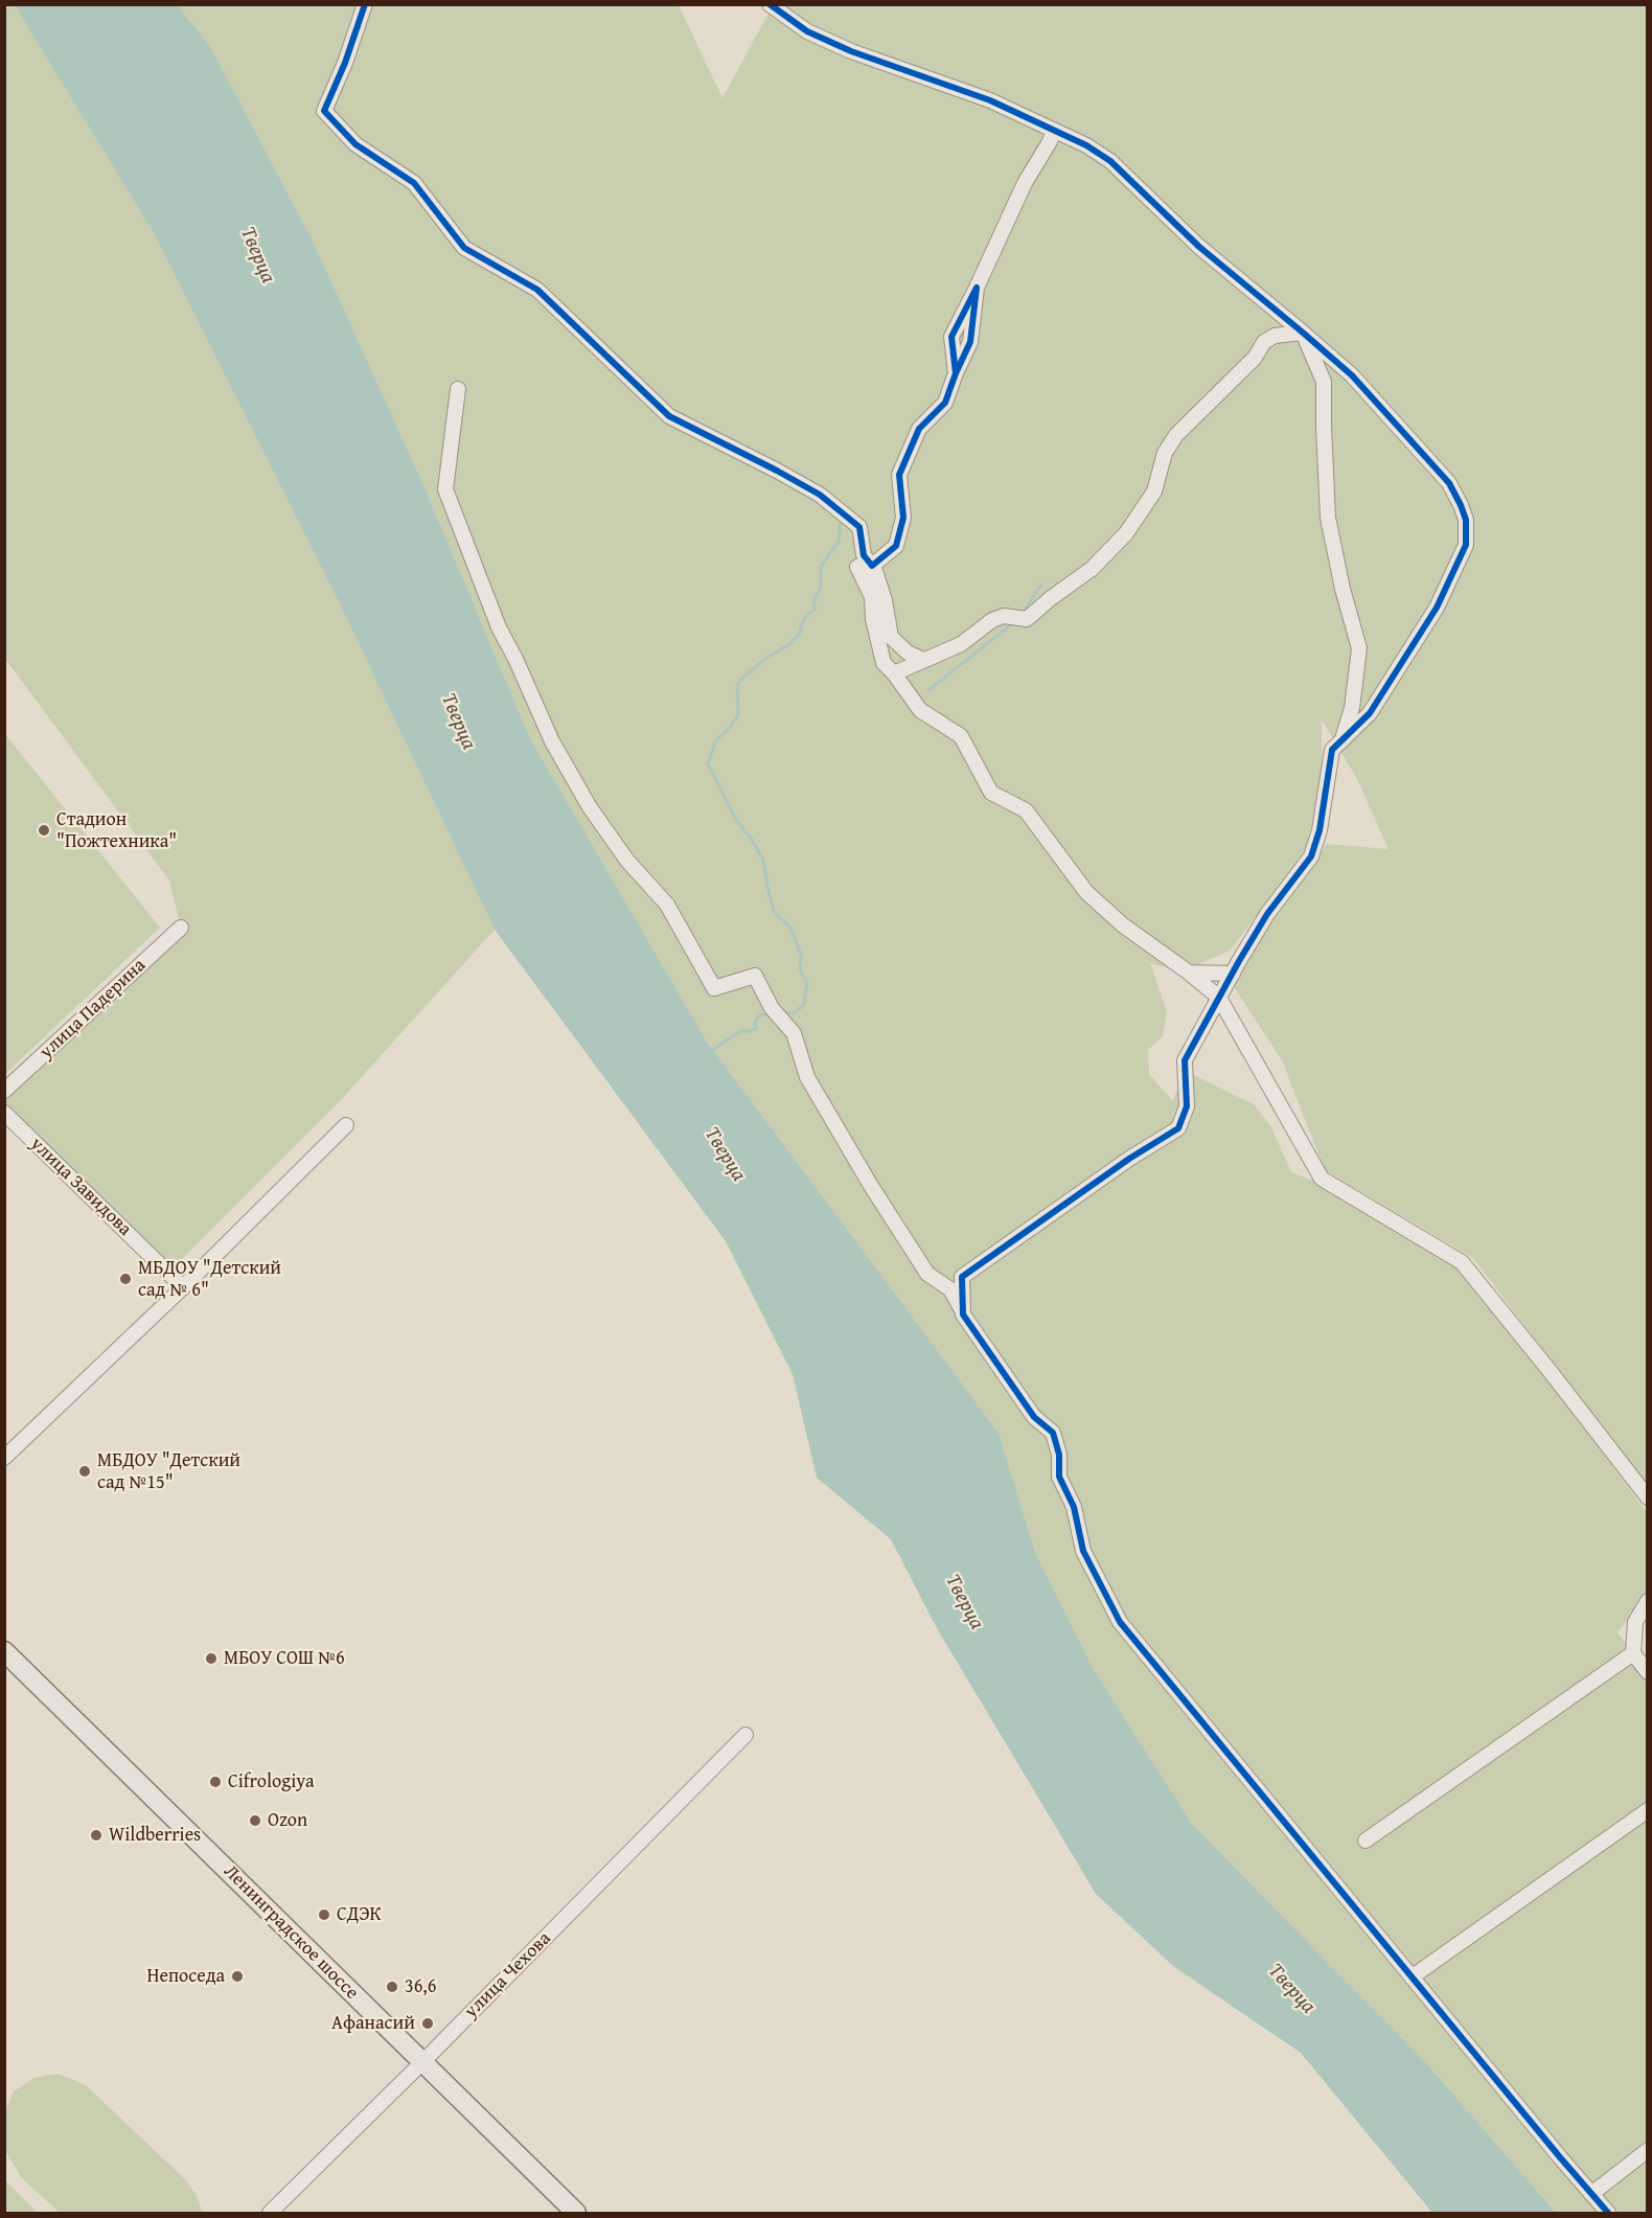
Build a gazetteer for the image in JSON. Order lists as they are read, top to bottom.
{
  "streets": {
    "main road": ["Ленинградское шоссе"],
    "street": ["улица Падерина", "улица Завидова", "улица Чехова"]
  },
  "crossings": [
    ["Ленинградское шоссе", "улица Чехова"]
  ],
  "water": ["Тверца"],
  "places": [
    "Стадион \"Пожтехника\"",
    "МБДОУ \"Детский сад № 6\"",
    "МБДОУ \"Детский сад №15\"",
    "МБОУ СОШ №6",
    "Cifrologiya",
    "Ozon",
    "Wildberries",
    "СДЭК",
    "Непоседа",
    "36,6",
    "Афанасий"
  ]
}
